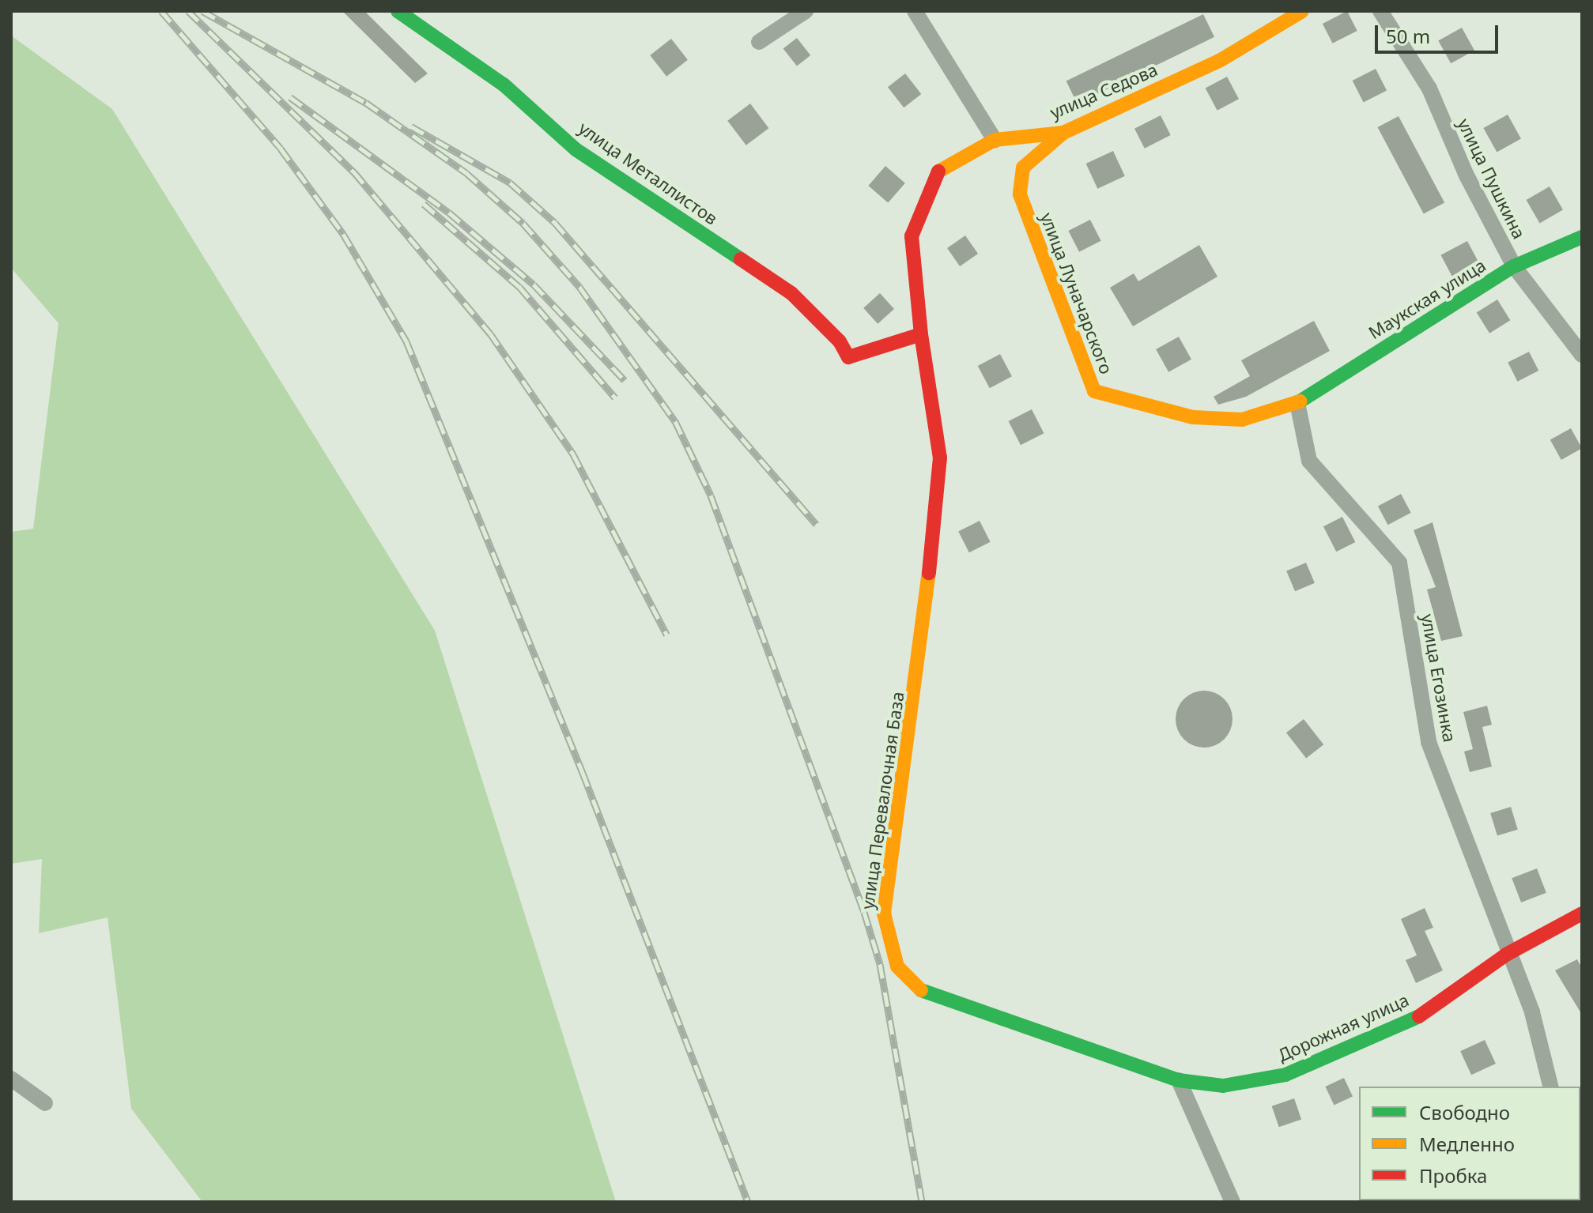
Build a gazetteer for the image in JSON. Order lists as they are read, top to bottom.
{
  "streets": {
    "street": [
      "улица Седова",
      "улица Металлистов",
      "улица Пушкина",
      "улица Луначарского",
      "Маукская улица",
      "улица Егозинка",
      "улица Перевалочная База",
      "Дорожная улица"
    ]
  },
  "crossings": [
    ["улица Седова", "улица Металлистов"],
    ["улица Седова", "улица Луначарского"],
    ["улица Седова", "улица Перевалочная База"],
    ["улица Металлистов", "улица Перевалочная База"],
    ["улица Пушкина", "Маукская улица"],
    ["улица Луначарского", "Маукская улица"],
    ["улица Луначарского", "улица Егозинка"],
    ["Маукская улица", "улица Егозинка"],
    ["улица Егозинка", "Дорожная улица"],
    ["улица Перевалочная База", "Дорожная улица"]
  ],
  "legend": ["Свободно", "Медленно", "Пробка"],
  "scale_bar": "50 m"
}
